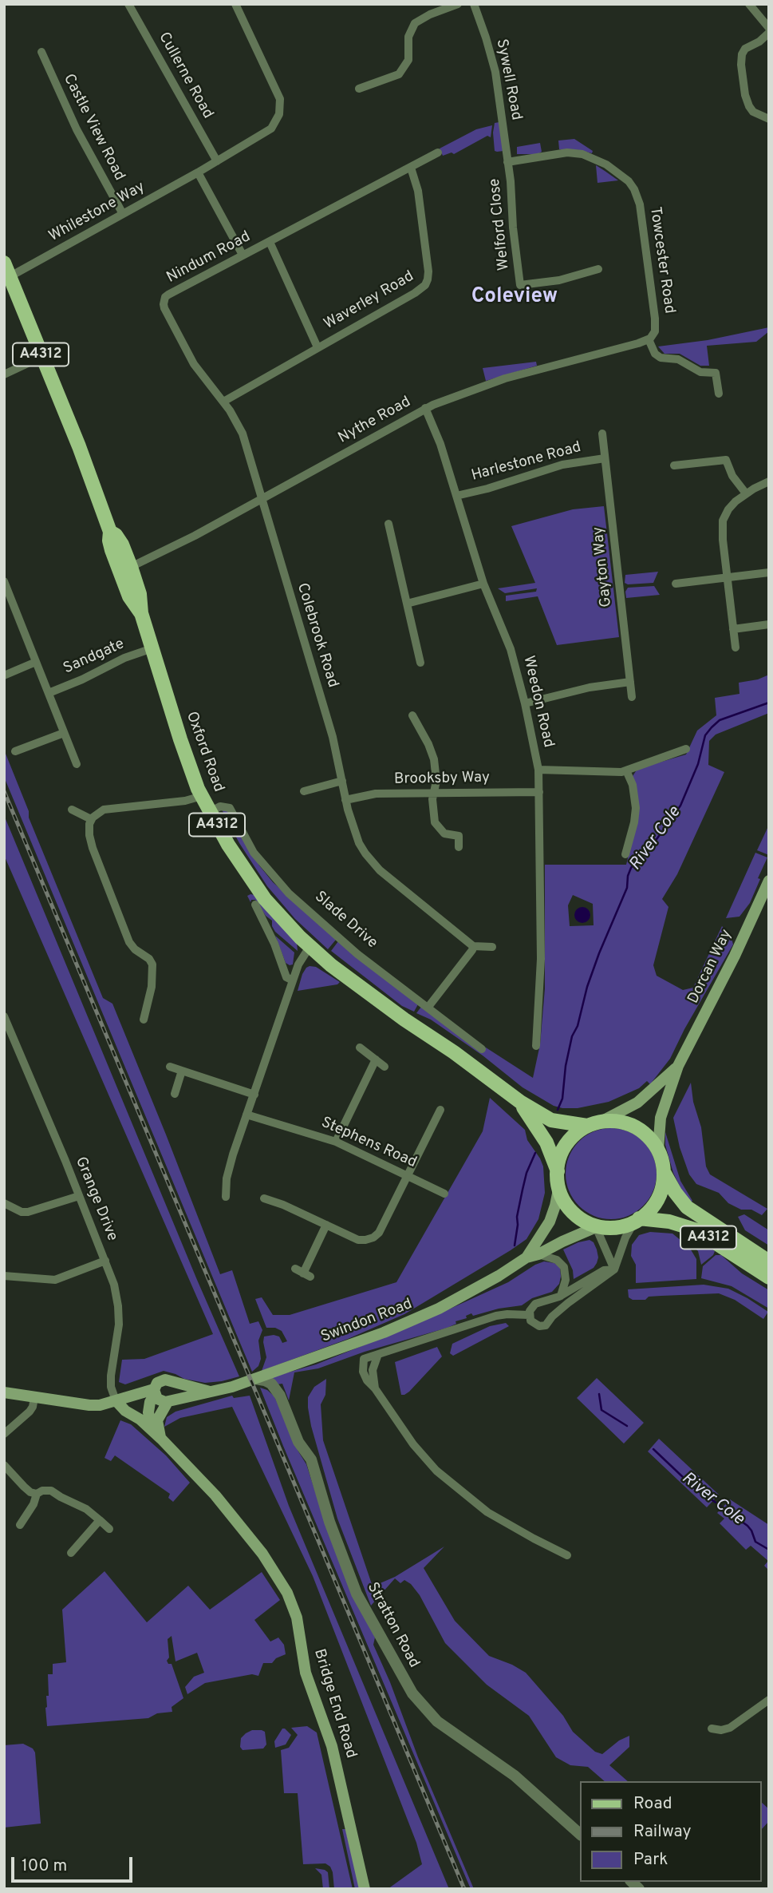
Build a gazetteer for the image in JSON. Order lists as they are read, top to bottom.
{
  "streets": {
    "main road": [
      "A4312",
      "Oxford Road",
      "Dorcan Way",
      "Swindon Road",
      "Bridge End Road"
    ],
    "street": [
      "Cullerne Road",
      "Sywell Road",
      "Castle View Road",
      "Whilestone Way",
      "Welford Close",
      "Nindum Road",
      "Towcester Road",
      "Waverley Road",
      "Nythe Road",
      "Harlestone Road",
      "Gayton Way",
      "Colebrook Road",
      "Sandgate",
      "Weedon Road",
      "Brooksby Way",
      "Slade Drive",
      "Stephens Road",
      "Grange Drive",
      "Stratton Road"
    ]
  },
  "crossings": [
    ["Cullerne Road", "Whilestone Way"],
    ["Sywell Road", "Welford Close"],
    ["Sywell Road", "Towcester Road"],
    ["Castle View Road", "Whilestone Way"],
    ["Whilestone Way", "Oxford Road"],
    ["Welford Close", "Towcester Road"],
    ["Nindum Road", "Waverley Road"],
    ["Nindum Road", "Nythe Road"],
    ["Nindum Road", "Colebrook Road"],
    ["Towcester Road", "Nythe Road"],
    ["A4312", "Oxford Road"],
    ["A4312", "Dorcan Way"],
    ["A4312", "Swindon Road"],
    ["Nythe Road", "Colebrook Road"],
    ["Nythe Road", "Weedon Road"],
    ["Nythe Road", "Oxford Road"],
    ["Harlestone Road", "Gayton Way"],
    ["Harlestone Road", "Weedon Road"],
    ["Colebrook Road", "Brooksby Way"],
    ["Sandgate", "Oxford Road"],
    ["Weedon Road", "Brooksby Way"],
    ["Oxford Road", "Slade Drive"],
    ["Dorcan Way", "Swindon Road"],
    ["Grange Drive", "Bridge End Road"],
    ["Swindon Road", "Stratton Road"]
  ],
  "districts": ["Coleview"],
  "water": ["River Cole"],
  "legend": ["Road", "Railway", "Park"],
  "scale_bar": "100 m"
}
